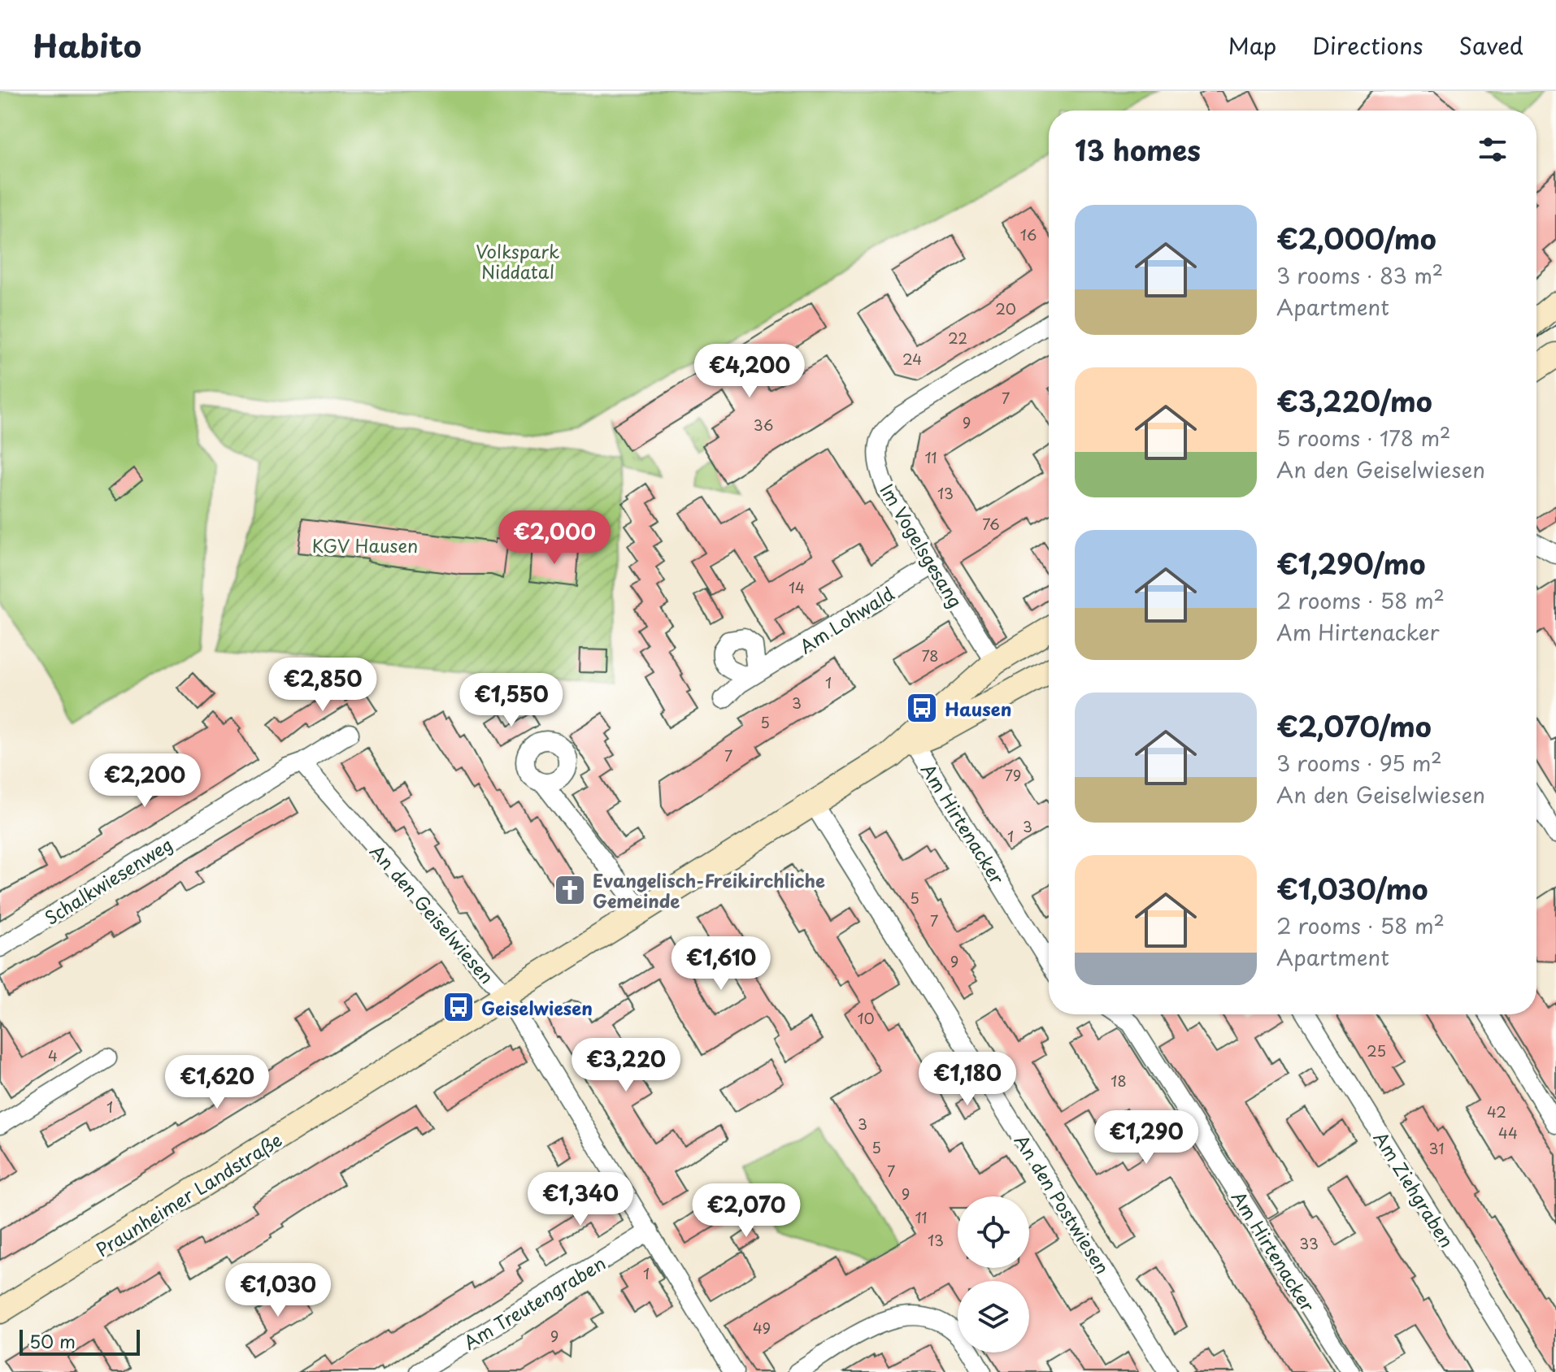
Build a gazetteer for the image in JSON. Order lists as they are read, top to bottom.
{
  "streets": {
    "main road": ["Praunheimer Landstraße"],
    "street": [
      "Im Vogelsgesang",
      "Am Lohwald",
      "Am Hirtenacker",
      "Schalkwiesenweg",
      "An den Geiselwiesen",
      "Am Ziehgraben",
      "An den Postwiesen",
      "Am Treutengraben"
    ]
  },
  "crossings": [
    ["Im Vogelsgesang", "Am Lohwald"],
    ["Im Vogelsgesang", "Praunheimer Landstraße"],
    ["Am Hirtenacker", "Praunheimer Landstraße"],
    ["Schalkwiesenweg", "An den Geiselwiesen"],
    ["An den Geiselwiesen", "Praunheimer Landstraße"],
    ["An den Geiselwiesen", "Am Treutengraben"],
    ["Praunheimer Landstraße", "An den Postwiesen"]
  ],
  "parks": ["Volkspark Niddatal", "KGV Hausen"],
  "places": {
    "bus stop": ["Hausen", "Geiselwiesen"],
    "church": ["Evangelisch-Freikirchliche Gemeinde"]
  },
  "house_numbers": [
    "16",
    "20",
    "22",
    "24",
    "7",
    "9",
    "36",
    "11",
    "13",
    "76",
    "14",
    "78",
    "1",
    "3",
    "5",
    "7",
    "79",
    "3",
    "1",
    "5",
    "7",
    "9",
    "10",
    "25",
    "4",
    "18",
    "1",
    "42",
    "3",
    "44",
    "5",
    "31",
    "7",
    "9",
    "11",
    "13",
    "33",
    "1",
    "49",
    "9"
  ],
  "scale_bar": "50 m",
  "page": {
    "header": "Habito",
    "nav": ["Map", "Directions", "Saved"],
    "heading": "13 homes",
    "list": [
      {
        "name": "€2,000/mo",
        "note": "3 rooms · 83 m² · Apartment"
      },
      {
        "name": "€3,220/mo",
        "note": "5 rooms · 178 m² · An den Geiselwiesen"
      },
      {
        "name": "€1,290/mo",
        "note": "2 rooms · 58 m² · Am Hirtenacker"
      },
      {
        "name": "€2,070/mo",
        "note": "3 rooms · 95 m² · An den Geiselwiesen"
      },
      {
        "name": "€1,030/mo",
        "note": "2 rooms · 58 m² · Apartment"
      }
    ],
    "price": [
      "€4,200",
      "€2,000",
      "€2,850",
      "€1,550",
      "€2,200",
      "€1,610",
      "€3,220",
      "€1,180",
      "€1,620",
      "€1,290",
      "€1,340",
      "€2,070",
      "€1,030"
    ],
    "scale": "50 m"
  }
}
